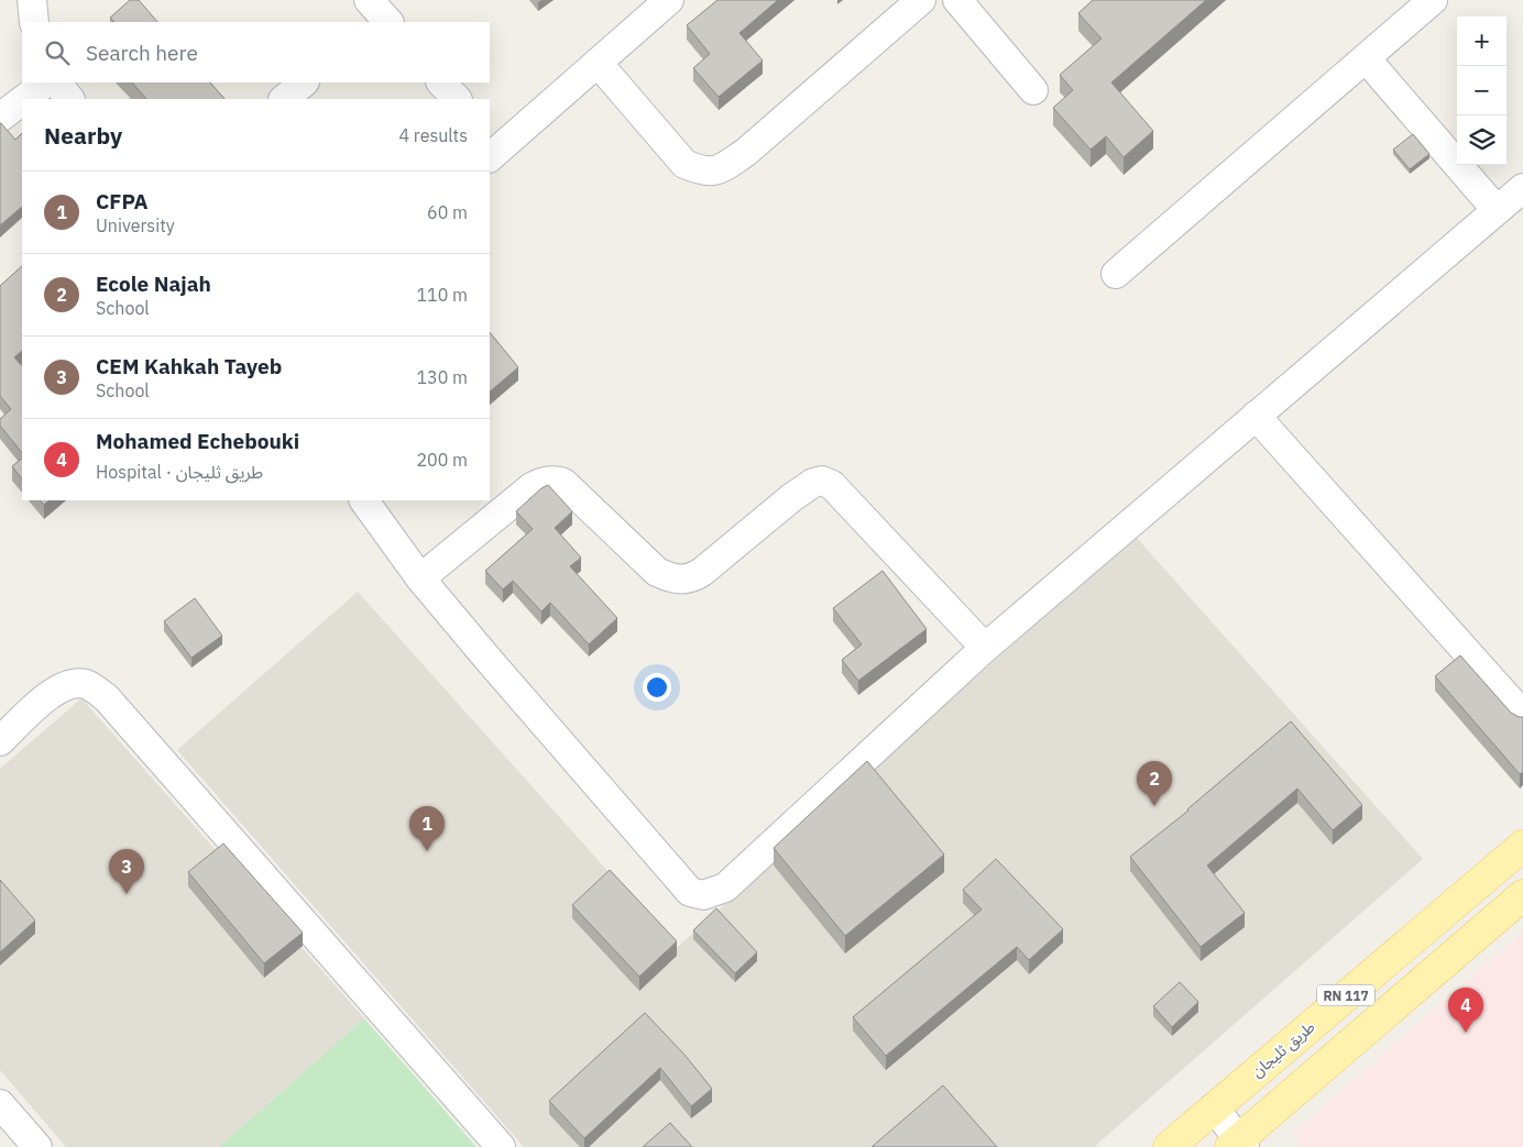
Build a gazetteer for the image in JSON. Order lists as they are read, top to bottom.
{
  "streets": {
    "main road": ["RN 117", "طريق ثليجان"]
  },
  "page": {
    "map_buttons": ["+", "−"],
    "search": "Search here",
    "heading": ["Nearby", "4 results"],
    "list": [
      {
        "mark": "1",
        "name": "CFPA",
        "note": "University",
        "value": "60 m"
      },
      {
        "mark": "2",
        "name": "Ecole Najah",
        "note": "School",
        "value": "110 m"
      },
      {
        "mark": "3",
        "name": "CEM Kahkah Tayeb",
        "note": "School",
        "value": "130 m"
      },
      {
        "mark": "4",
        "name": "Mohamed Echebouki",
        "note": "Hospital · طريق ثليجان",
        "value": "200 m"
      }
    ],
    "pins": [
      "2",
      "1",
      "3",
      "4"
    ]
  }
}
